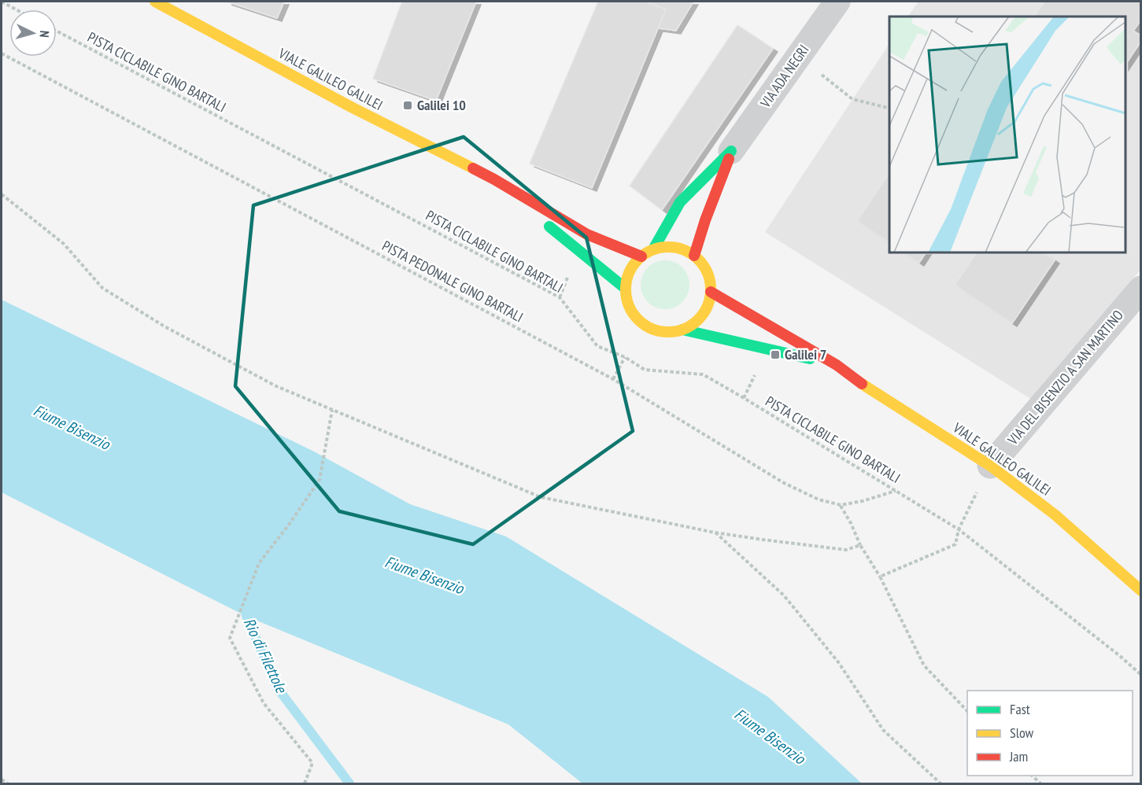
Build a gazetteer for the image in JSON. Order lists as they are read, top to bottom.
{
  "streets": {
    "main road": ["VIALE GALILEO GALILEI"],
    "street": ["VIA ADA NEGRI", "VIA DEL BISENZIO A SAN MARTINO"],
    "path": ["PISTA CICLABILE GINO BARTALI", "PISTA PEDONALE GINO BARTALI"]
  },
  "crossings": [
    ["PISTA CICLABILE GINO BARTALI", "PISTA PEDONALE GINO BARTALI"],
    ["VIALE GALILEO GALILEI", "VIA DEL BISENZIO A SAN MARTINO"]
  ],
  "water": ["Fiume Bisenzio", "Rio di Filettole"],
  "places": {
    "transit": ["Galilei 10", "Galilei 7"]
  },
  "legend": ["Fast", "Slow", "Jam"],
  "north": "right"
}
